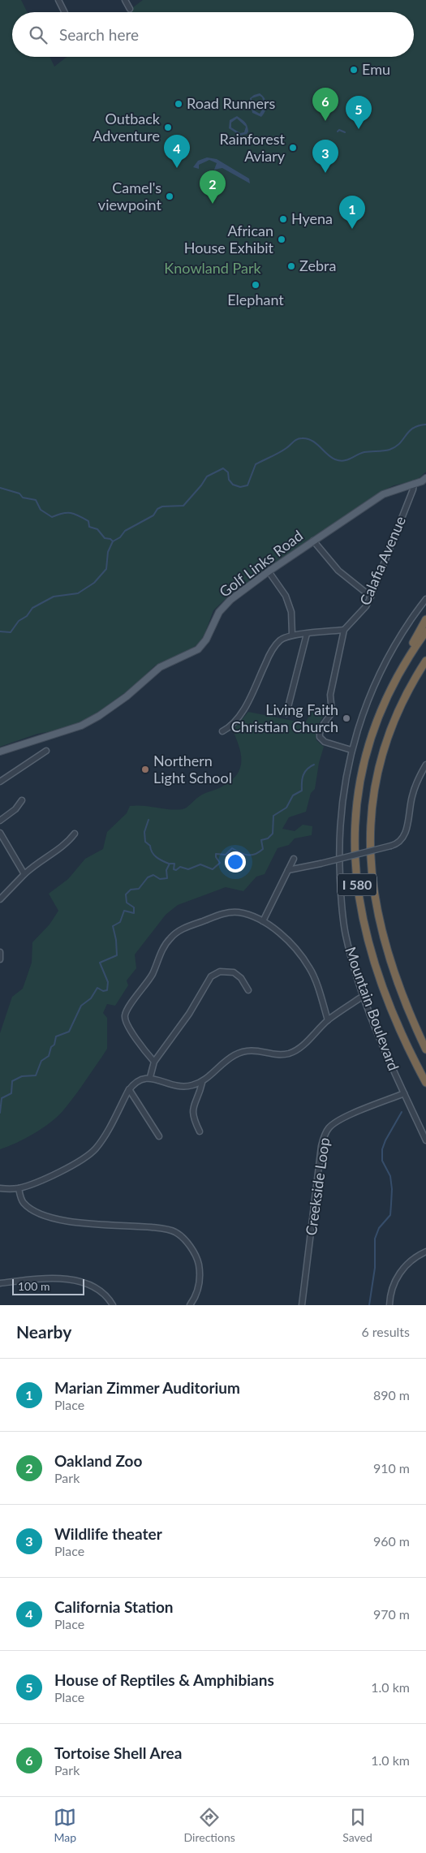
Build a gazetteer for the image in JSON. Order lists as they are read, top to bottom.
{
  "streets": {
    "highway": ["I 580"],
    "main road": ["Golf Links Road"],
    "street": ["Calafia Avenue", "Mountain Boulevard", "Creekside Loop"]
  },
  "crossings": [
    ["Calafia Avenue", "Golf Links Road"],
    ["Calafia Avenue", "Mountain Boulevard"],
    ["Mountain Boulevard", "Creekside Loop"]
  ],
  "parks": ["Knowland Park"],
  "places": [
    "Emu",
    "Road Runners",
    "Outback Adventure",
    "Rainforest Aviary",
    "Camel's viewpoint",
    "Hyena",
    "African House Exhibit",
    "Zebra",
    "Elephant",
    "Living Faith Christian Church",
    "Northern Light School"
  ],
  "scale_bar": "100 m",
  "page": {
    "search": "Search here",
    "pins": [
      "6",
      "5",
      "4",
      "3",
      "2",
      "1"
    ],
    "scale": "100 m",
    "heading": ["Nearby", "6 results"],
    "list": [
      {
        "mark": "1",
        "name": "Marian Zimmer Auditorium",
        "note": "Place",
        "value": "890 m"
      },
      {
        "mark": "2",
        "name": "Oakland Zoo",
        "note": "Park",
        "value": "910 m"
      },
      {
        "mark": "3",
        "name": "Wildlife theater",
        "note": "Place",
        "value": "960 m"
      },
      {
        "mark": "4",
        "name": "California Station",
        "note": "Place",
        "value": "970 m"
      },
      {
        "mark": "5",
        "name": "House of Reptiles & Amphibians",
        "note": "Place",
        "value": "1.0 km"
      },
      {
        "mark": "6",
        "name": "Tortoise Shell Area",
        "note": "Park",
        "value": "1.0 km"
      }
    ],
    "nav": ["Map", "Directions", "Saved"]
  }
}
